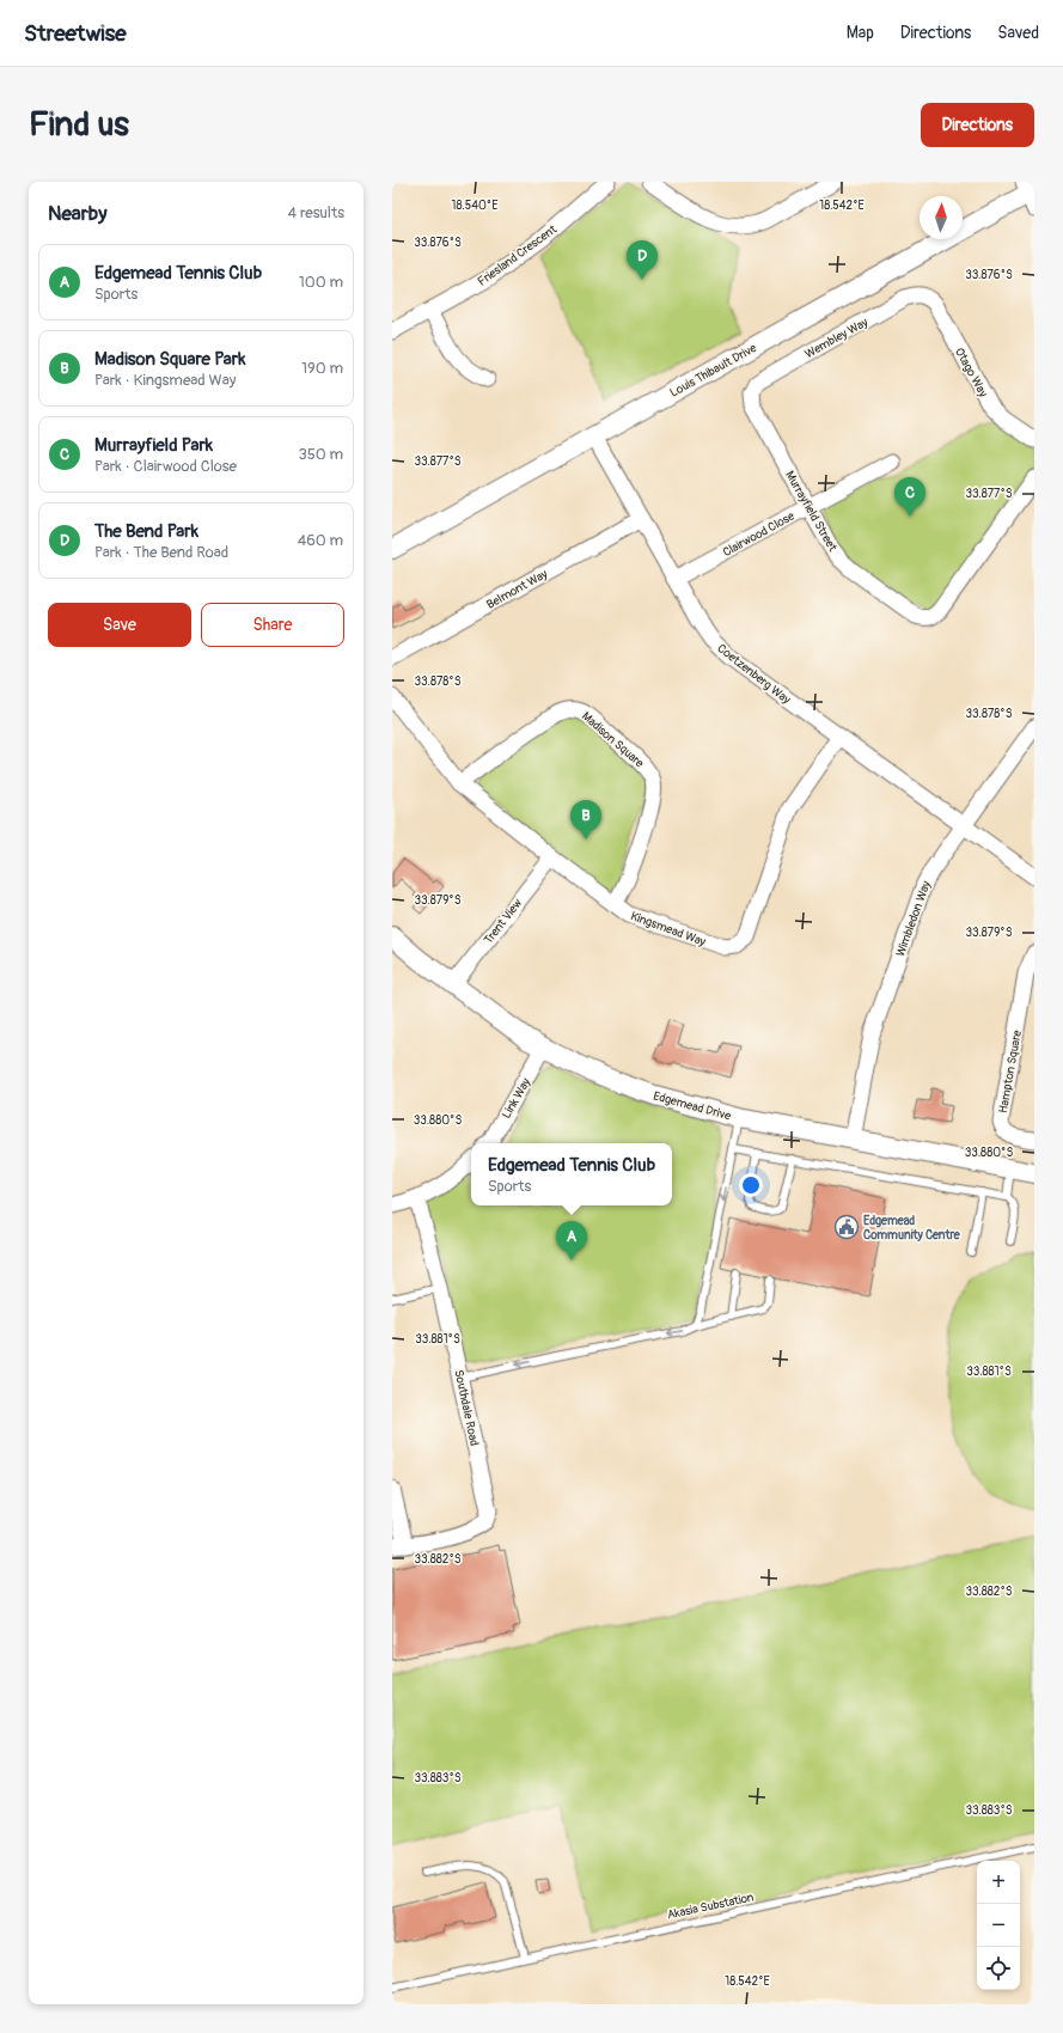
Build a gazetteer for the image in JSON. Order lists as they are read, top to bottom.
{
  "streets": {
    "street": [
      "Friesland Crescent",
      "Wembley Way",
      "Louis Thibault Drive",
      "Otago Way",
      "Murrayfield Street",
      "Clairwood Close",
      "Belmont Way",
      "Coetzenberg Way",
      "Madison Square",
      "Wimbledon Way",
      "Trent View",
      "Kingsmead Way",
      "Hampton Square",
      "Link Way",
      "Edgemead Drive",
      "Southdale Road"
    ],
    "lane": ["Akasia Substation"]
  },
  "crossings": [
    ["Wembley Way", "Otago Way"],
    ["Wembley Way", "Murrayfield Street"],
    ["Louis Thibault Drive", "Coetzenberg Way"],
    ["Murrayfield Street", "Clairwood Close"],
    ["Clairwood Close", "Coetzenberg Way"],
    ["Belmont Way", "Coetzenberg Way"],
    ["Coetzenberg Way", "Wimbledon Way"],
    ["Coetzenberg Way", "Kingsmead Way"],
    ["Madison Square", "Kingsmead Way"],
    ["Wimbledon Way", "Edgemead Drive"],
    ["Trent View", "Kingsmead Way"],
    ["Trent View", "Edgemead Drive"],
    ["Link Way", "Edgemead Drive"]
  ],
  "places": {
    "public building": ["Edgemead Community Centre"]
  },
  "north": "top",
  "page": {
    "header": "Streetwise",
    "nav": ["Map", "Directions", "Saved"],
    "buttons": [
      "Directions",
      ["Save", "Share"]
    ],
    "title": "Find us",
    "heading": ["Nearby", "4 results"],
    "pins": [
      "D",
      "C",
      "B",
      "A"
    ],
    "list": [
      {
        "mark": "A",
        "name": "Edgemead Tennis Club",
        "note": "Sports",
        "value": "100 m"
      },
      {
        "mark": "B",
        "name": "Madison Square Park",
        "note": "Park · Kingsmead Way",
        "value": "190 m"
      },
      {
        "mark": "C",
        "name": "Murrayfield Park",
        "note": "Park · Clairwood Close",
        "value": "350 m"
      },
      {
        "mark": "D",
        "name": "The Bend Park",
        "note": "Park · The Bend Road",
        "value": "460 m"
      }
    ],
    "popup": ["Edgemead Tennis Club", "Sports"],
    "map_buttons": ["+", "−"]
  },
  "coordinates": [
    "18.540°E",
    "18.542°E",
    "33.876°S",
    "33.877°S",
    "33.878°S",
    "33.879°S",
    "33.880°S",
    "33.881°S",
    "33.882°S",
    "33.883°S"
  ]
}
